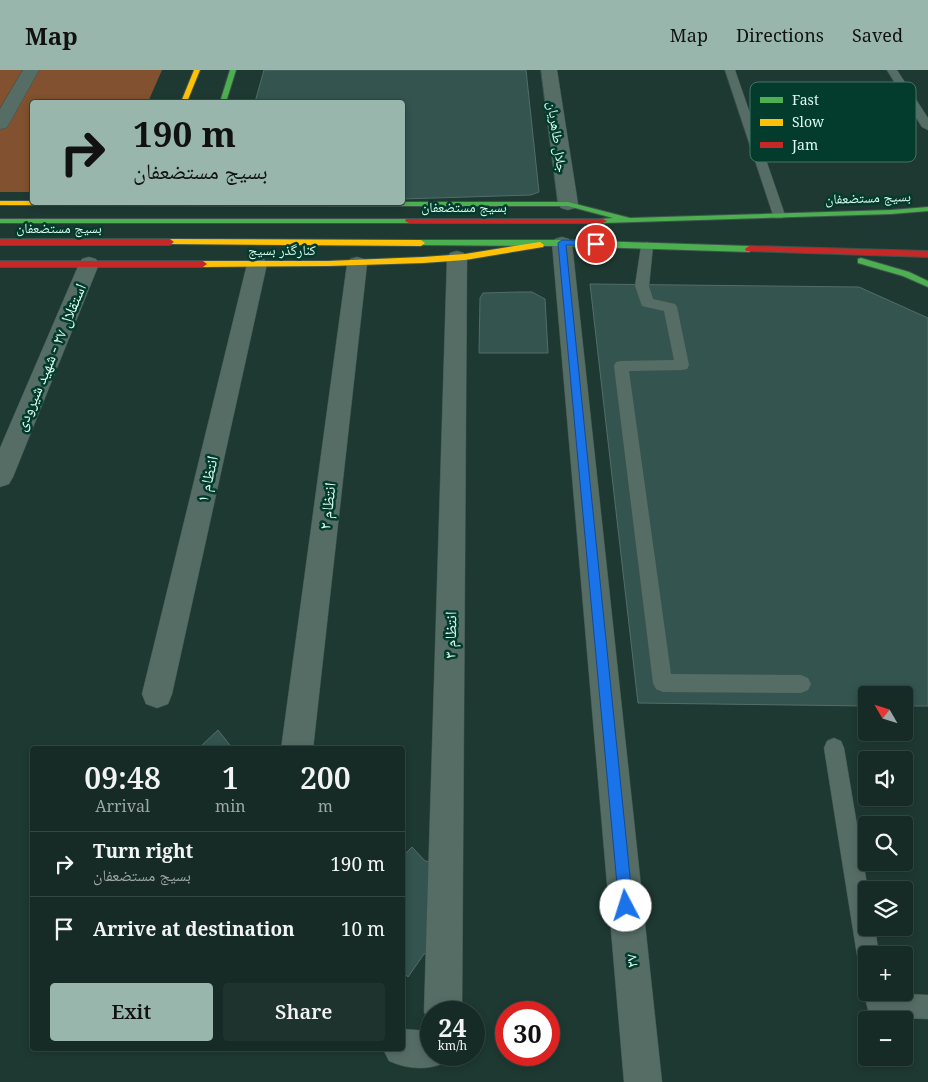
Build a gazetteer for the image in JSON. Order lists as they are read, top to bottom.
{
  "streets": {
    "main road": ["بسیج مستضعفان", "کنارگذر بسیج"],
    "street": [
      "جلال طاهریان",
      "استقلال ۲۷ - شهید شیرودی",
      "انتظام ۱",
      "انتظام ۲",
      "انتظام ۳",
      "۲۷"
    ]
  },
  "crossings": [
    ["بسیج مستضعفان", "کنارگذر بسیج"],
    ["بسیج مستضعفان", "۲۷"],
    ["کنارگذر بسیج", "استقلال ۲۷ - شهید شیرودی"],
    ["کنارگذر بسیج", "انتظام ۱"],
    ["کنارگذر بسیج", "انتظام ۲"],
    ["کنارگذر بسیج", "انتظام ۳"],
    ["کنارگذر بسیج", "۲۷"]
  ],
  "legend": ["Fast", "Slow", "Jam"],
  "north": "top left",
  "page": {
    "header": "Map",
    "nav": ["Map", "Directions", "Saved"],
    "turn": ["190 m", "بسیج مستضعفان"],
    "map_buttons": ["+", "−"],
    "eta": [
      "09:48",
      "Arrival",
      "1",
      "min",
      "200",
      "m"
    ],
    "list": [
      {
        "name": "Turn right",
        "note": "بسیج مستضعفان",
        "value": "190 m"
      },
      {
        "name": "Arrive at destination",
        "value": "10 m"
      }
    ],
    "buttons": ["Exit", "Share"],
    "speed": "24 km/h",
    "limit": "30"
  }
}
